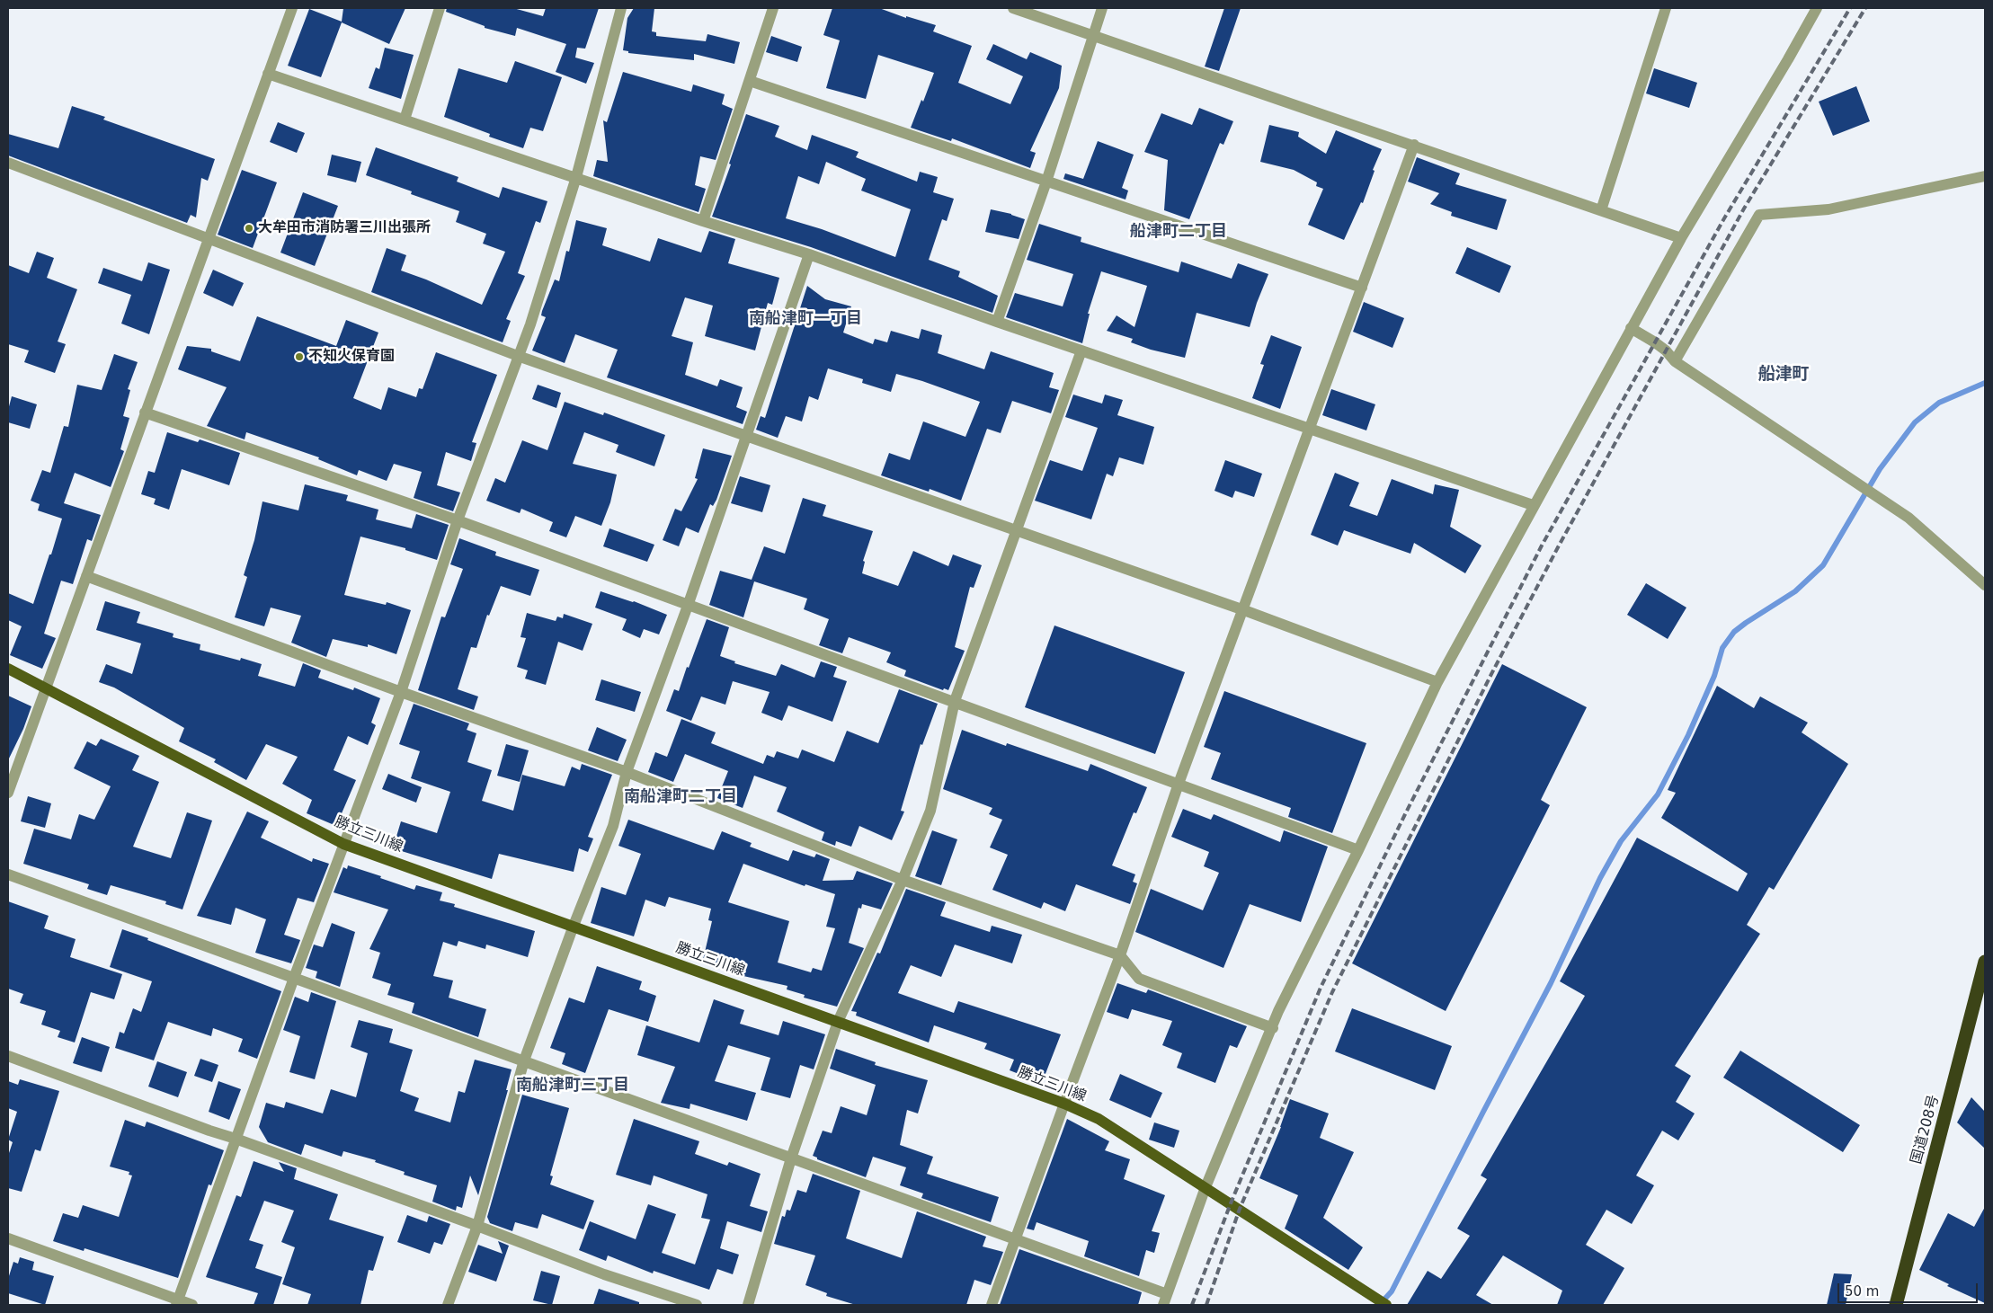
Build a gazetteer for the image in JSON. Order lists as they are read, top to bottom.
{
  "streets": {
    "highway": ["国道208号"],
    "main road": ["勝立三川線"]
  },
  "districts": [
    "船津町二丁目",
    "南船津町一丁目",
    "船津町",
    "南船津町二丁目",
    "南船津町三丁目"
  ],
  "places": ["大牟田市消防署三川出張所", "不知火保育園"],
  "scale_bar": "50 m"
}
